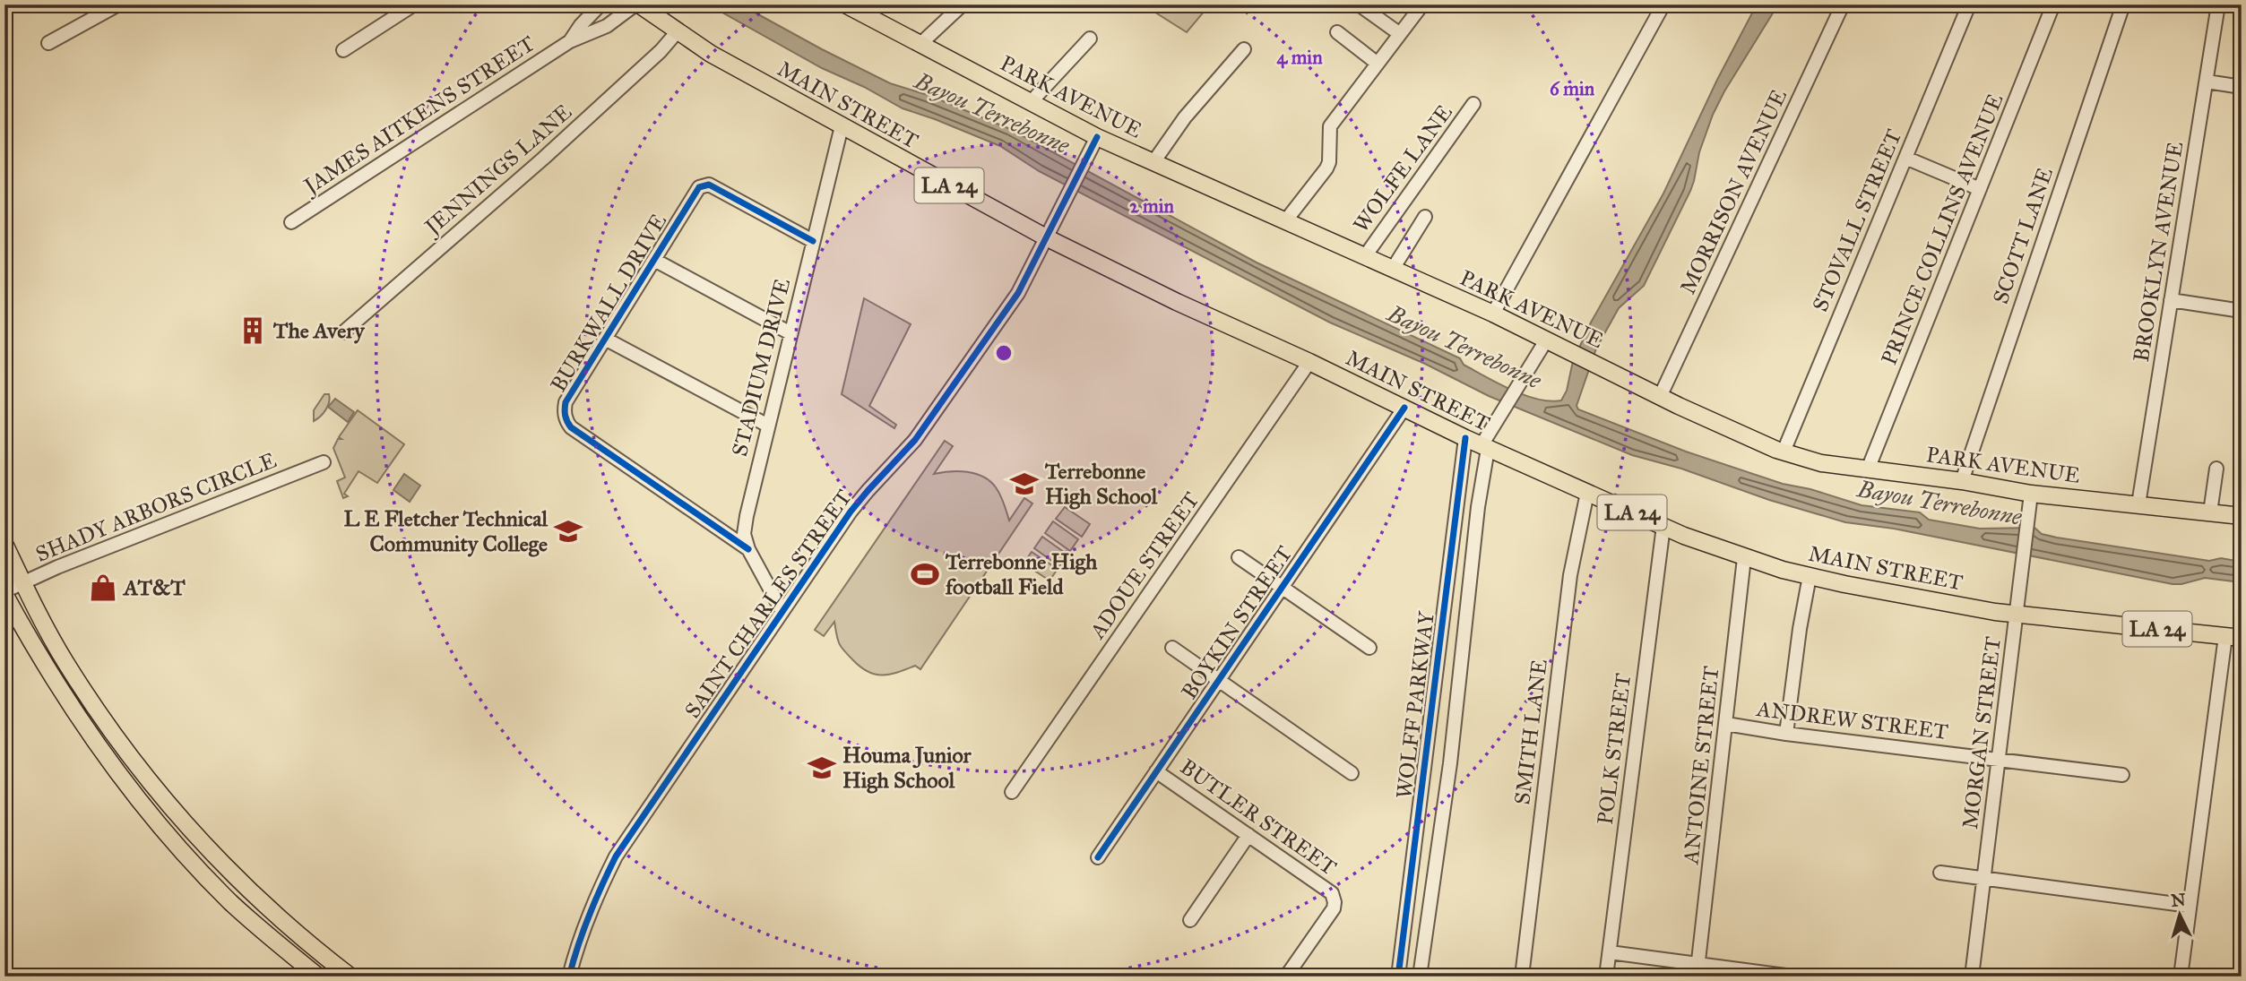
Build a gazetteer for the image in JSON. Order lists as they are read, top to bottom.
{
  "streets": {
    "main road": ["PARK AVENUE", "MAIN STREET", "LA 24"],
    "street": [
      "JAMES AITKENS STREET",
      "WOLFE LANE",
      "JENNINGS LANE",
      "MORRISON AVENUE",
      "STOVALL STREET",
      "PRINCE COLLINS AVENUE",
      "SCOTT LANE",
      "BROOKLYN AVENUE",
      "BURKWALL DRIVE",
      "STADIUM DRIVE",
      "SHADY ARBORS CIRCLE",
      "ADOUE STREET",
      "SAINT CHARLES STREET",
      "BOYKIN STREET",
      "WOLFF PARKWAY",
      "ANDREW STREET",
      "SMITH LANE",
      "MORGAN STREET",
      "POLK STREET",
      "ANTOINE STREET",
      "BUTLER STREET"
    ]
  },
  "crossings": [
    ["PARK AVENUE", "WOLFE LANE"],
    ["PARK AVENUE", "MORRISON AVENUE"],
    ["PARK AVENUE", "STOVALL STREET"],
    ["PARK AVENUE", "PRINCE COLLINS AVENUE"],
    ["PARK AVENUE", "SCOTT LANE"],
    ["PARK AVENUE", "BROOKLYN AVENUE"],
    ["PARK AVENUE", "SAINT CHARLES STREET"],
    ["PARK AVENUE", "MORGAN STREET"],
    ["MAIN STREET", "JAMES AITKENS STREET"],
    ["MAIN STREET", "JENNINGS LANE"],
    ["MAIN STREET", "STADIUM DRIVE"],
    ["MAIN STREET", "ADOUE STREET"],
    ["MAIN STREET", "SAINT CHARLES STREET"],
    ["MAIN STREET", "BOYKIN STREET"],
    ["MAIN STREET", "WOLFF PARKWAY"],
    ["MAIN STREET", "SMITH LANE"],
    ["MAIN STREET", "MORGAN STREET"],
    ["MAIN STREET", "POLK STREET"],
    ["MAIN STREET", "ANTOINE STREET"],
    ["BURKWALL DRIVE", "STADIUM DRIVE"],
    ["STADIUM DRIVE", "SAINT CHARLES STREET"],
    ["BOYKIN STREET", "BUTLER STREET"],
    ["ANDREW STREET", "MORGAN STREET"],
    ["ANDREW STREET", "ANTOINE STREET"]
  ],
  "water": ["Bayou Terrebonne"],
  "places": {
    "building": ["The Avery"],
    "school or university": ["Terrebonne High School", "L E Fletcher Technical Community College", "Houma Junior High School"],
    "sports": ["Terrebonne High football Field"],
    "shop": ["AT&T"]
  },
  "north": "top",
  "rings": ["4 min", "6 min", "2 min"]
}
